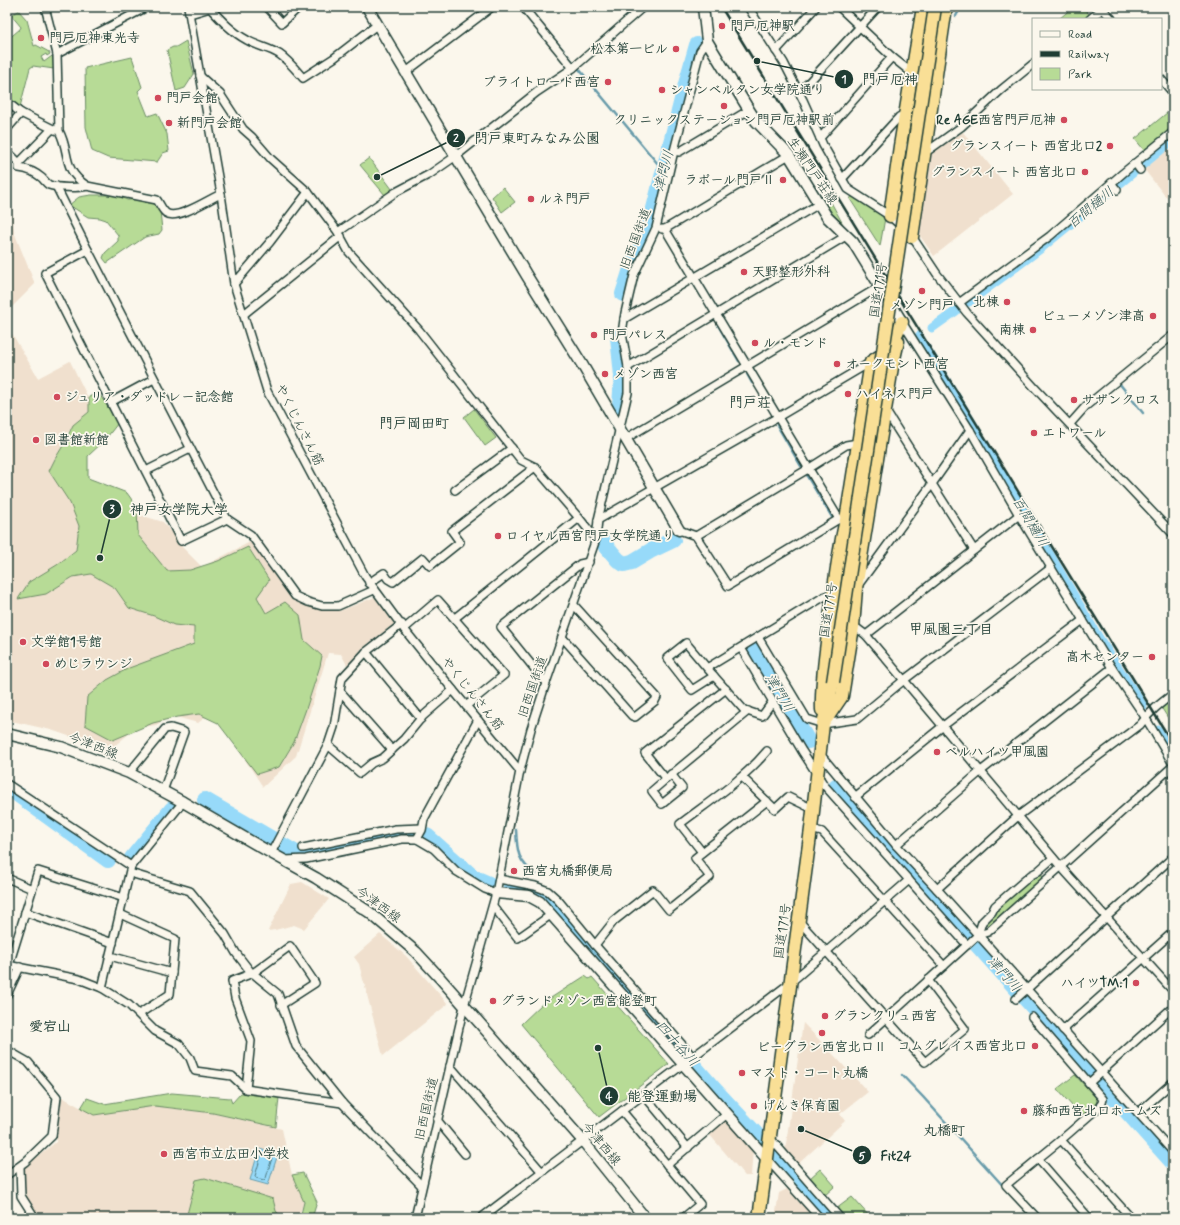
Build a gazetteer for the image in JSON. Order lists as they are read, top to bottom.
{
  "streets": {
    "highway": ["国道171号"],
    "street": [
      "生瀬門戸荘線",
      "旧西国街道",
      "やくじんさん筋",
      "今津西線"
    ]
  },
  "crossings": [
    ["生瀬門戸荘線", "旧西国街道"],
    ["旧西国街道", "やくじんさん筋"],
    ["旧西国街道", "今津西線"]
  ],
  "districts": [
    "門戸荘",
    "門戸岡田町",
    "甲風園三丁目",
    "愛宕山",
    "丸橋町"
  ],
  "water": ["津門川", "百間樋川", "四十谷川"],
  "places": [
    "門戸厄神駅",
    "門戸厄神東光寺",
    "松本第一ビル",
    "門戸厄神",
    "ブライトロード西宮",
    "シャンベルタン女学院通り",
    "門戸会館",
    "クリニックステーション門戸厄神駅前",
    "Re AGE西宮門戸厄神",
    "新門戸会館",
    "グランスイート 西宮北口2",
    "グランスイート 西宮北口",
    "門戸東町みなみ公園",
    "ラポール門戸Ⅱ",
    "ルネ門戸",
    "天野整形外科",
    "メゾン門戸",
    "北棟",
    "ビューメゾン津高",
    "南棟",
    "門戸パレス",
    "ル・モンド",
    "オークモント西宮",
    "メゾン西宮",
    "ハイネス門戸",
    "ジュリア・ダッドレー記念館",
    "サザンクロス",
    "エトワール",
    "図書館新館",
    "ロイヤル西宮門戸女学院通り",
    "神戸女学院大学",
    "文学館1号館",
    "高木センター",
    "めじラウンジ",
    "ベルハイツ甲風園",
    "西宮丸橋郵便局",
    "ハイツTM.1",
    "グランドメゾン西宮能登町",
    "グランクリュ西宮",
    "ビーグラン西宮北口Ⅱ",
    "コムグレイス西宮北口",
    "能登運動場",
    "マスト・コート丸橋",
    "げんき保育園",
    "藤和西宮北口ホームズ",
    "Fit24",
    "西宮市立広田小学校"
  ],
  "legend": ["Road", "Railway", "Park"]
}
